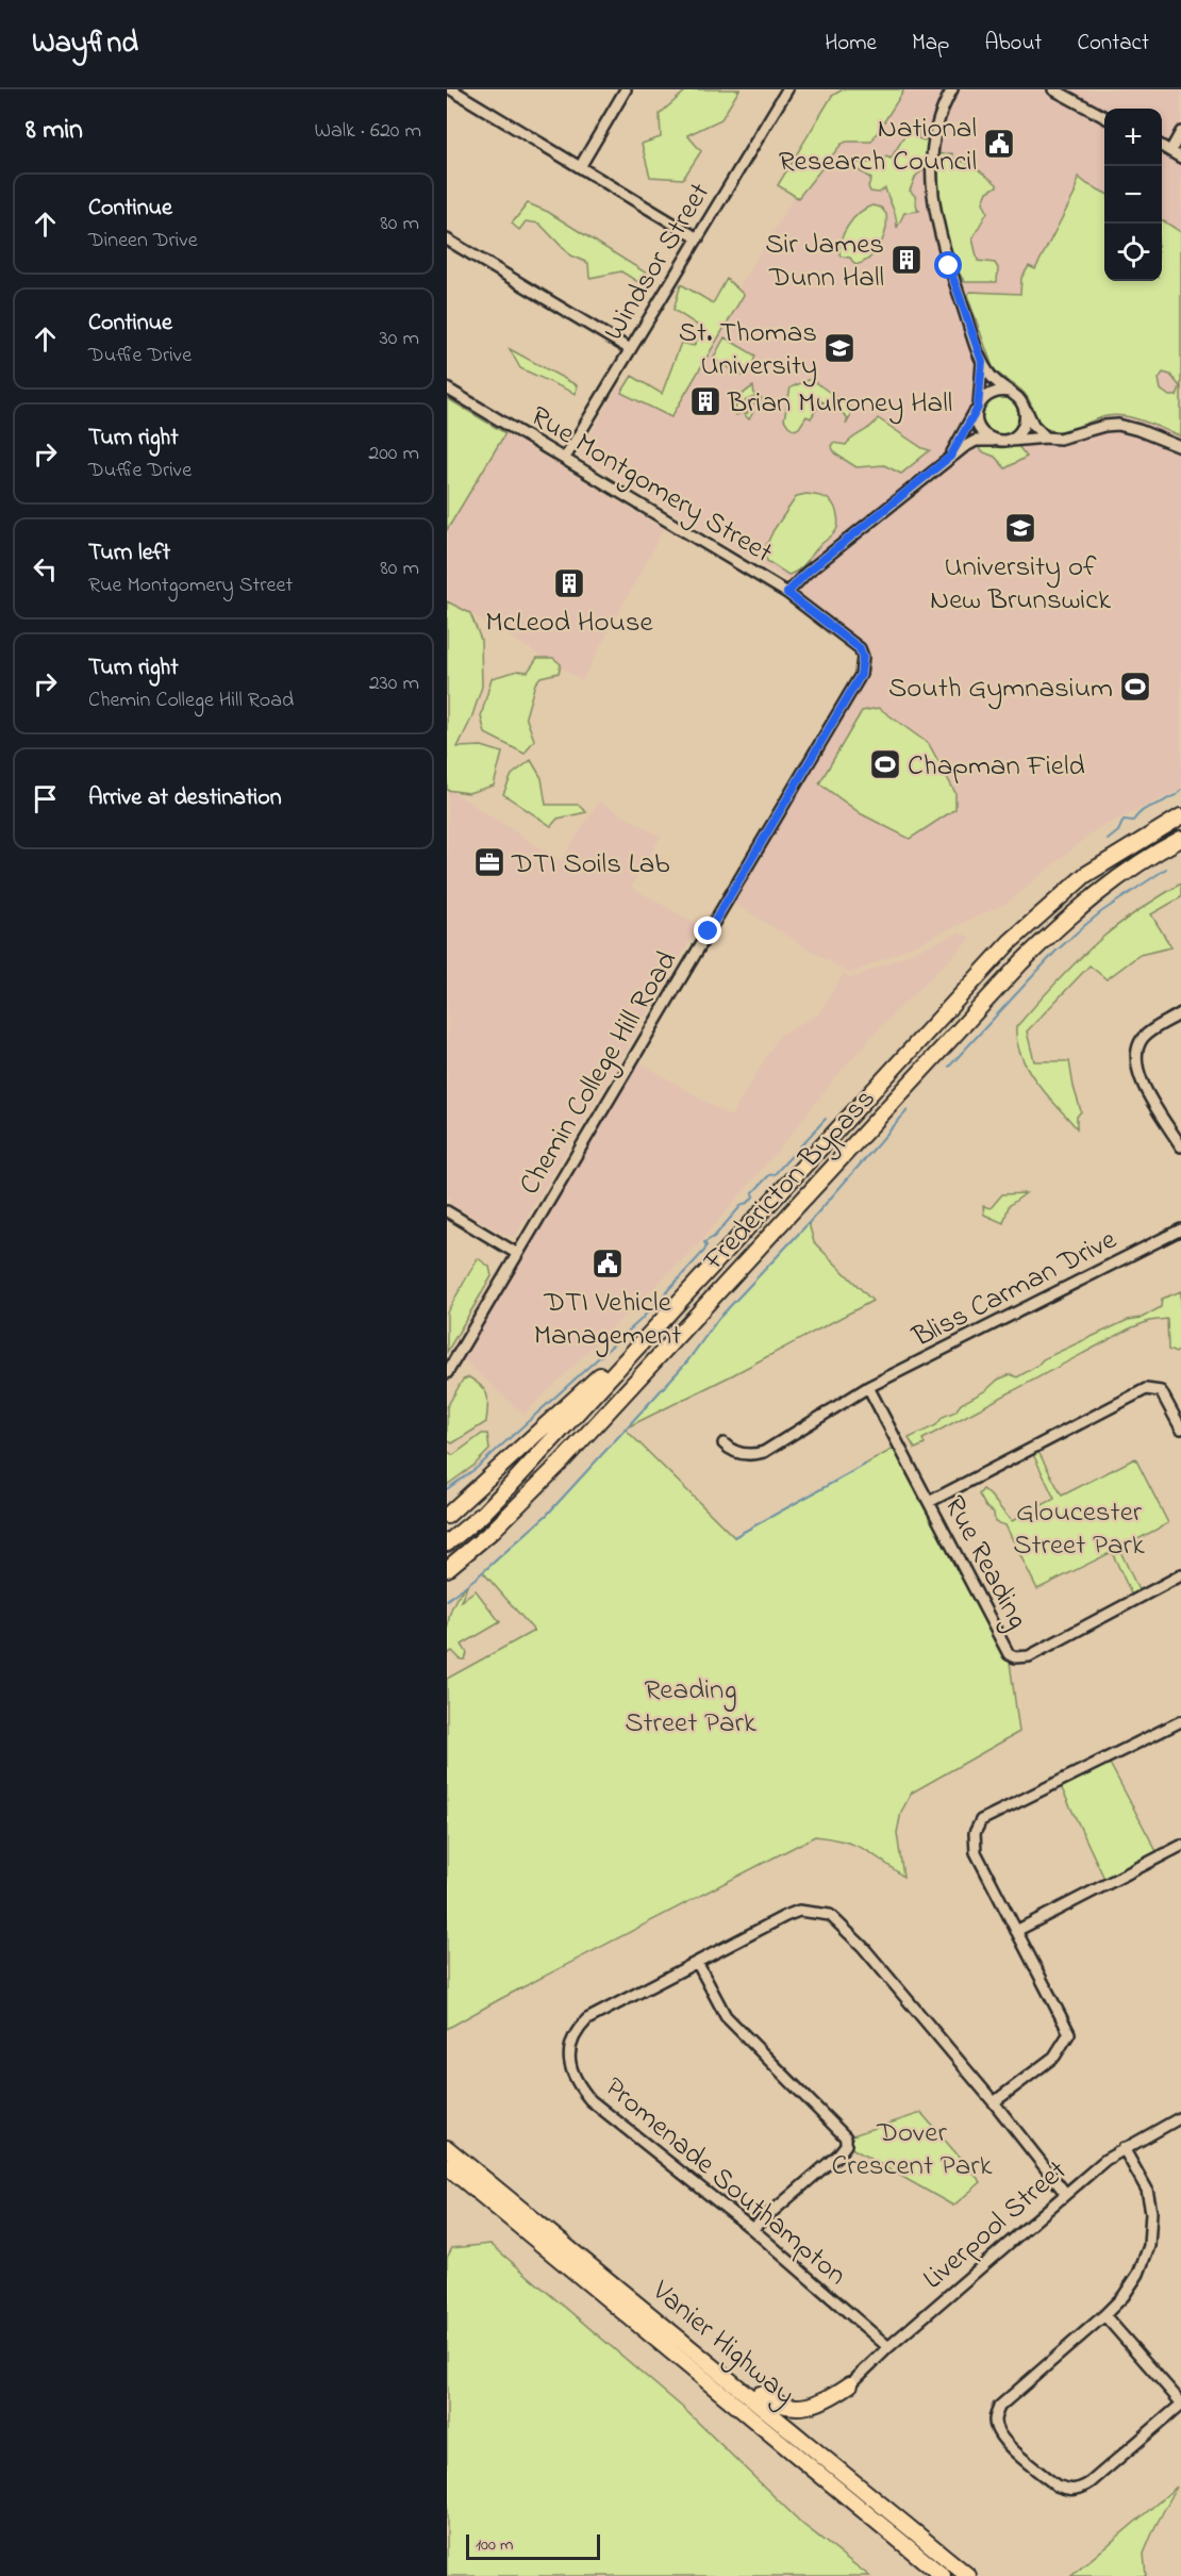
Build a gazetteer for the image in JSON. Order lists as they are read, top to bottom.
{
  "streets": {
    "highway": ["Fredericton Bypass", "Vanier Highway"],
    "street": [
      "Windsor Street",
      "Rue Montgomery Street",
      "Chemin College Hill Road",
      "Bliss Carman Drive",
      "Rue Reading",
      "Promenade Southampton",
      "Liverpool Street"
    ]
  },
  "crossings": [
    ["Windsor Street", "Rue Montgomery Street"],
    ["Rue Montgomery Street", "Chemin College Hill Road"],
    ["Bliss Carman Drive", "Rue Reading"],
    ["Promenade Southampton", "Liverpool Street"]
  ],
  "parks": ["Gloucester Street Park", "Reading Street Park", "Dover Crescent Park"],
  "places": {
    "public building": ["National Research Council", "DTI Vehicle Management"],
    "building": ["Sir James Dunn Hall", "Brian Mulroney Hall", "McLeod House"],
    "school or university": ["St. Thomas University", "University of New Brunswick"],
    "sports": ["South Gymnasium", "Chapman Field"],
    "office": ["DTI Soils Lab"]
  },
  "scale_bar": "100 m",
  "page": {
    "header": "Wayfind",
    "nav": [
      "Home",
      "Map",
      "About",
      "Contact"
    ],
    "heading": ["8 min", "Walk · 620 m"],
    "map_buttons": ["+", "−"],
    "list": [
      ["Continue", "Dineen Drive", "80 m"],
      ["Continue", "Duffie Drive", "30 m"],
      ["Turn right", "Duffie Drive", "200 m"],
      ["Turn left", "Rue Montgomery Street", "80 m"],
      ["Turn right", "Chemin College Hill Road", "230 m"],
      "Arrive at destination"
    ],
    "scale": "100 m"
  }
}
